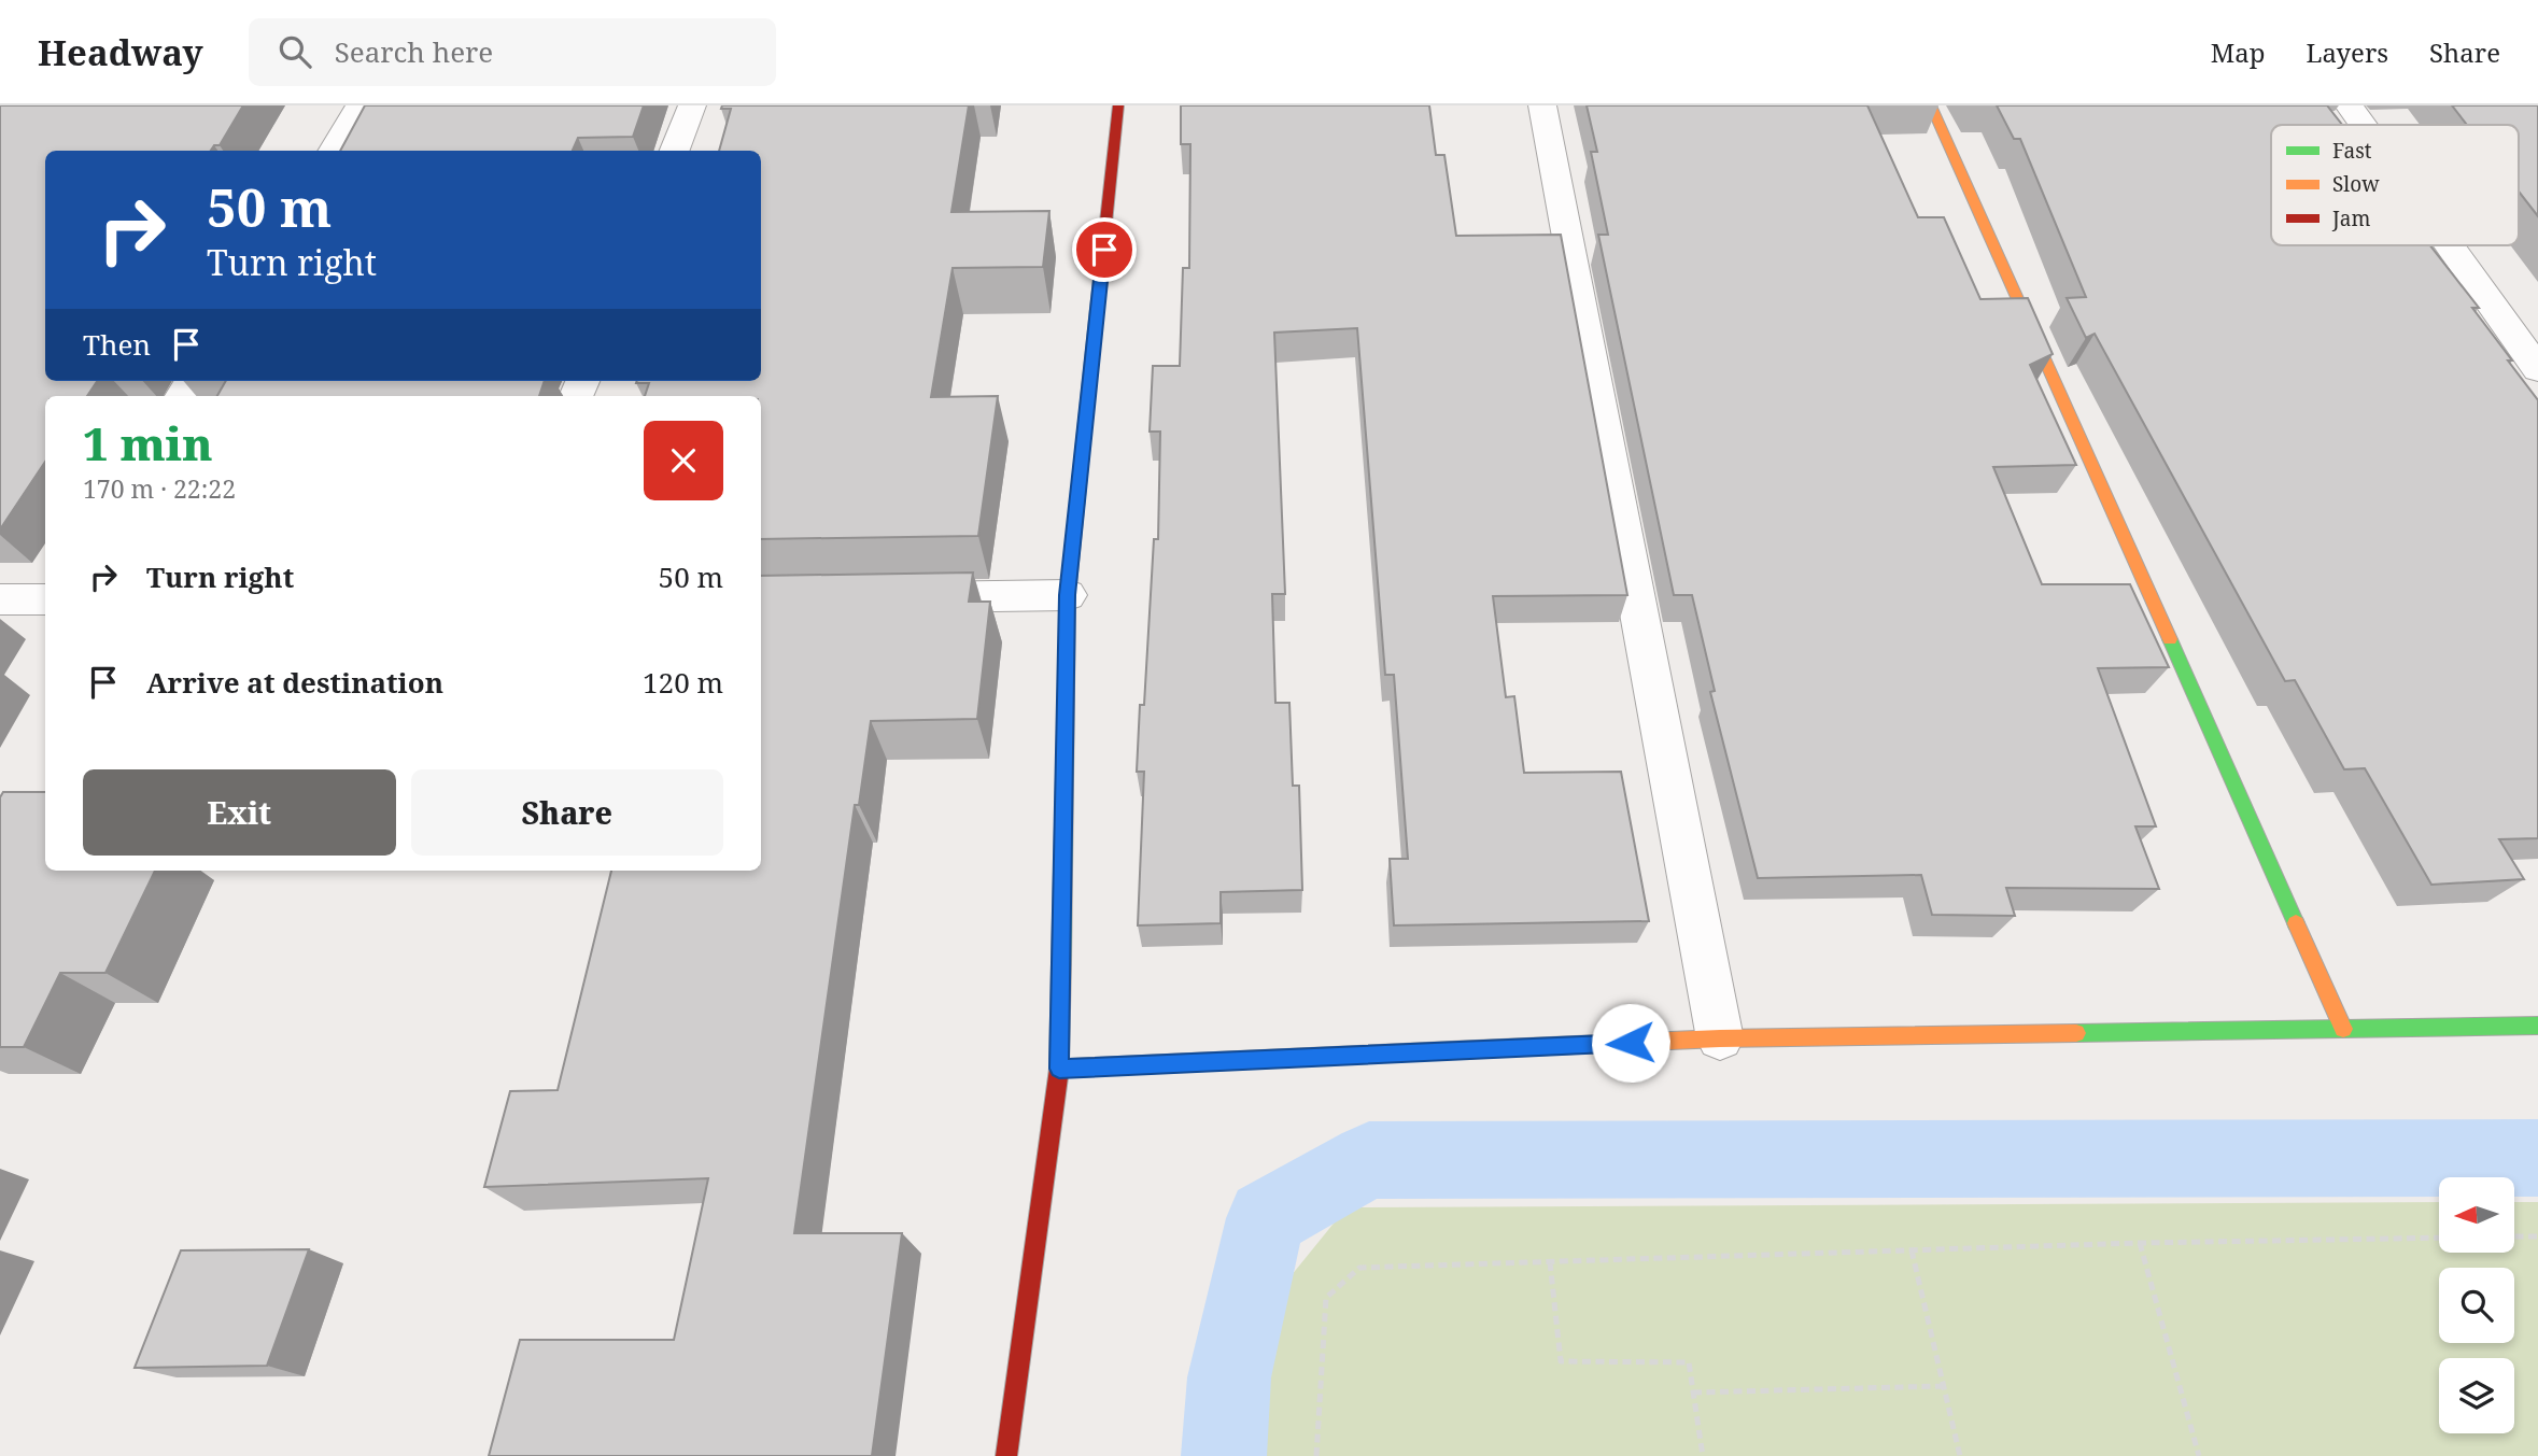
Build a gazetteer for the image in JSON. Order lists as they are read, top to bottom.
{
  "legend": ["Fast", "Slow", "Jam"],
  "north": "left",
  "page": {
    "header": "Headway",
    "search": "Search here",
    "nav": ["Map", "Layers", "Share"],
    "turn": ["50 m", "Turn right"],
    "then": "Then",
    "heading": ["1 min", "170 m · 22:22"],
    "list": [
      {
        "name": "Turn right",
        "value": "50 m"
      },
      {
        "name": "Arrive at destination",
        "value": "120 m"
      }
    ],
    "buttons": ["Exit", "Share"]
  }
}
